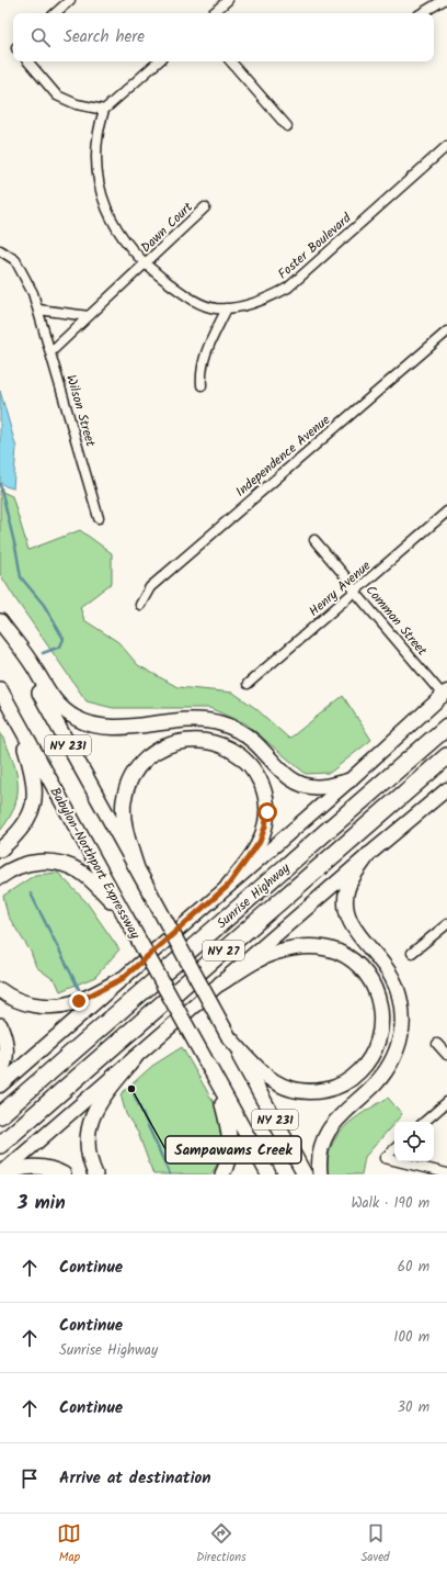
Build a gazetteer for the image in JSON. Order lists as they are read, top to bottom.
{
  "streets": {
    "highway": ["Sunrise Highway", "NY 27"],
    "main road": ["NY 231", "Babylon-Northport Expressway"],
    "street": [
      "Dawn Court",
      "Foster Boulevard",
      "Wilson Street",
      "Independence Avenue",
      "Henry Avenue",
      "Common Street"
    ]
  },
  "crossings": [
    ["Dawn Court", "Foster Boulevard"],
    ["Dawn Court", "Wilson Street"],
    ["Henry Avenue", "Common Street"],
    ["Common Street", "Sunrise Highway"]
  ],
  "places": ["Sampawams Creek"],
  "page": {
    "search": "Search here",
    "heading": ["3 min", "Walk · 190 m"],
    "list": [
      ["Continue", "60 m"],
      ["Continue", "Sunrise Highway", "100 m"],
      ["Continue", "30 m"],
      "Arrive at destination"
    ],
    "nav": ["Map", "Directions", "Saved"]
  }
}
